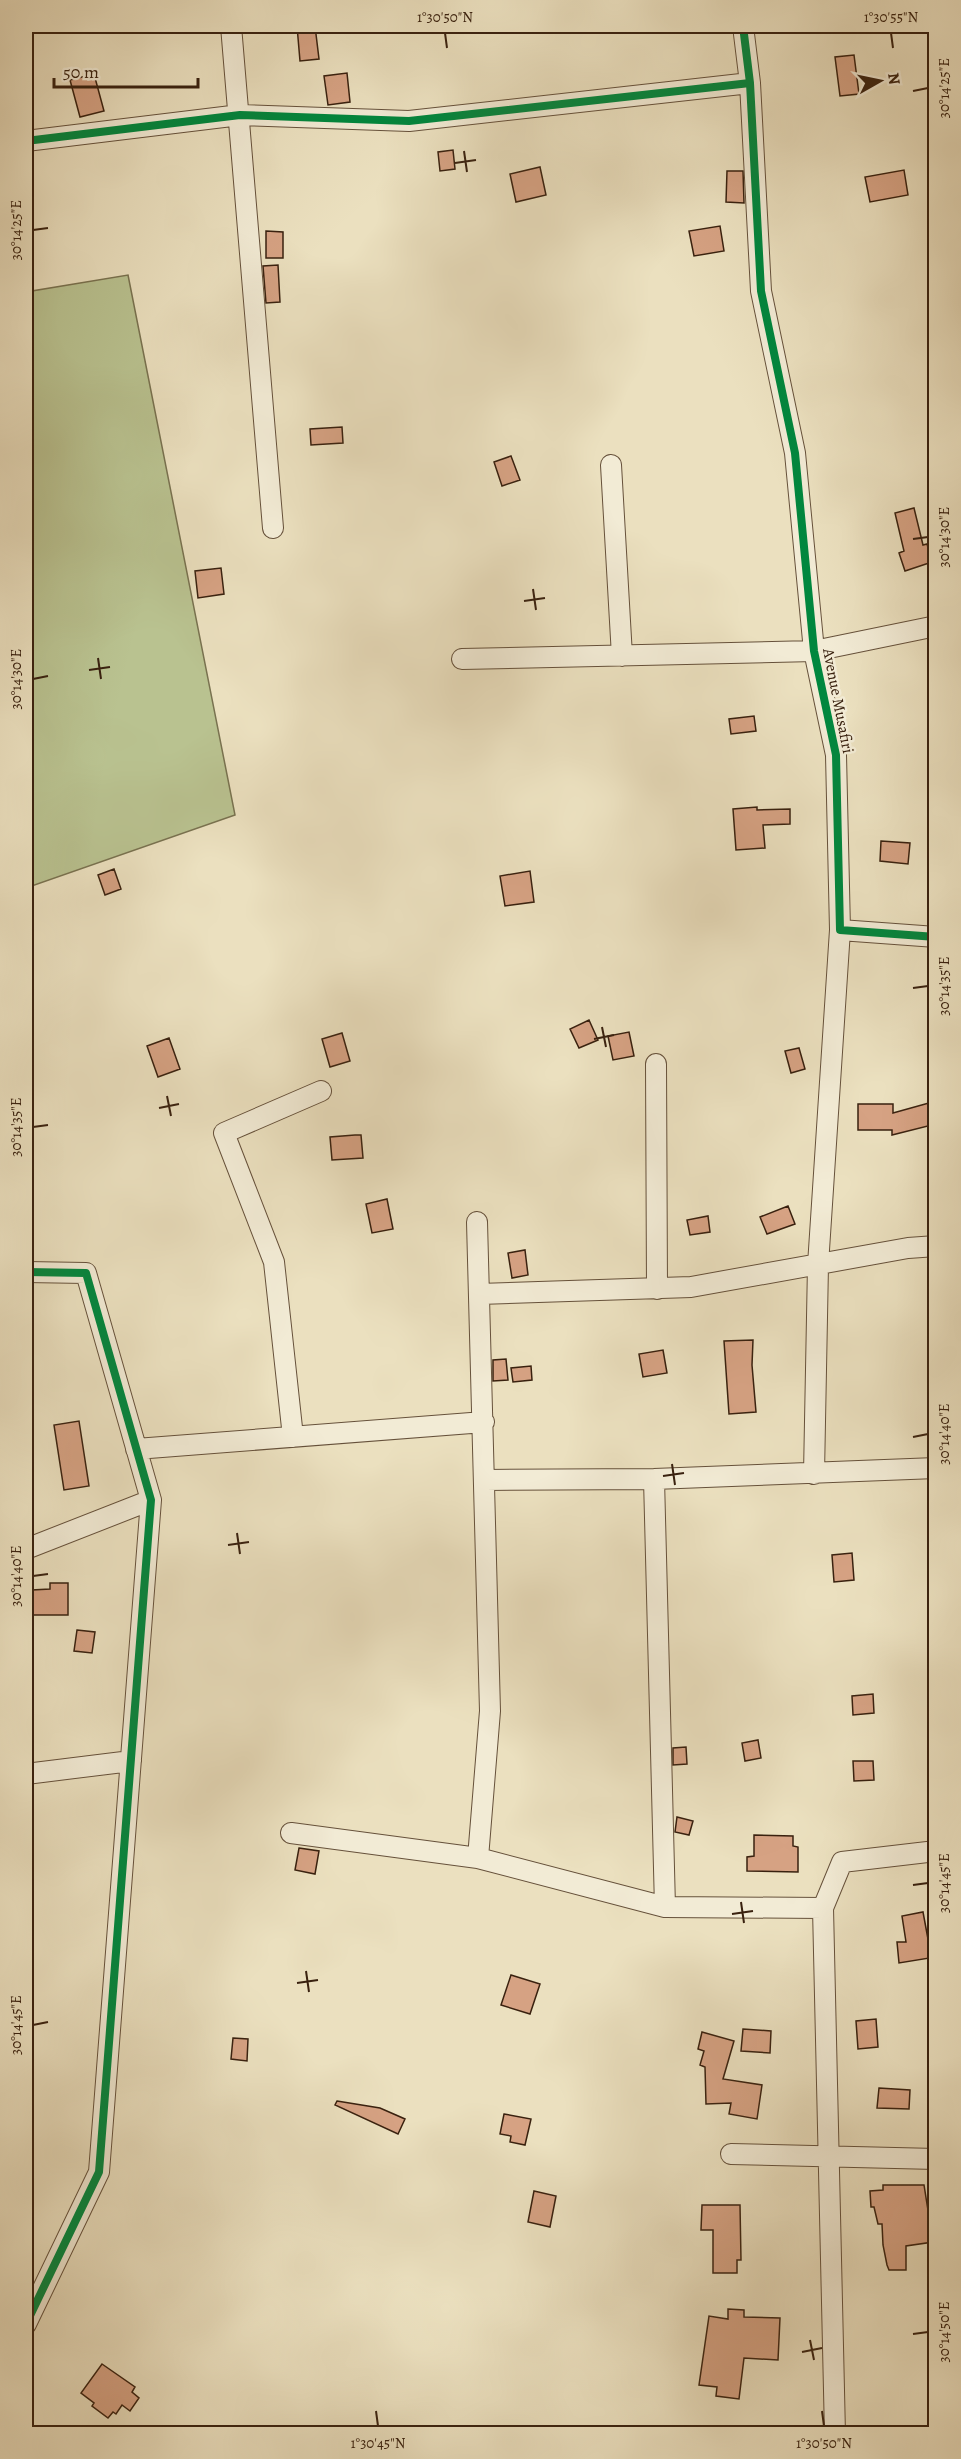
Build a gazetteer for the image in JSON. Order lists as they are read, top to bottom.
{
  "streets": {
    "street": ["Avenue Musafiri"]
  },
  "scale_bar": "50 m",
  "north": "right",
  "coordinates": [
    "1°30'50\"N",
    "1°30'55\"N",
    "30°14'25\"E",
    "30°14'30\"E",
    "30°14'35\"E",
    "30°14'40\"E",
    "30°14'45\"E",
    "30°14'50\"E",
    "1°30'45\"N"
  ]
}
